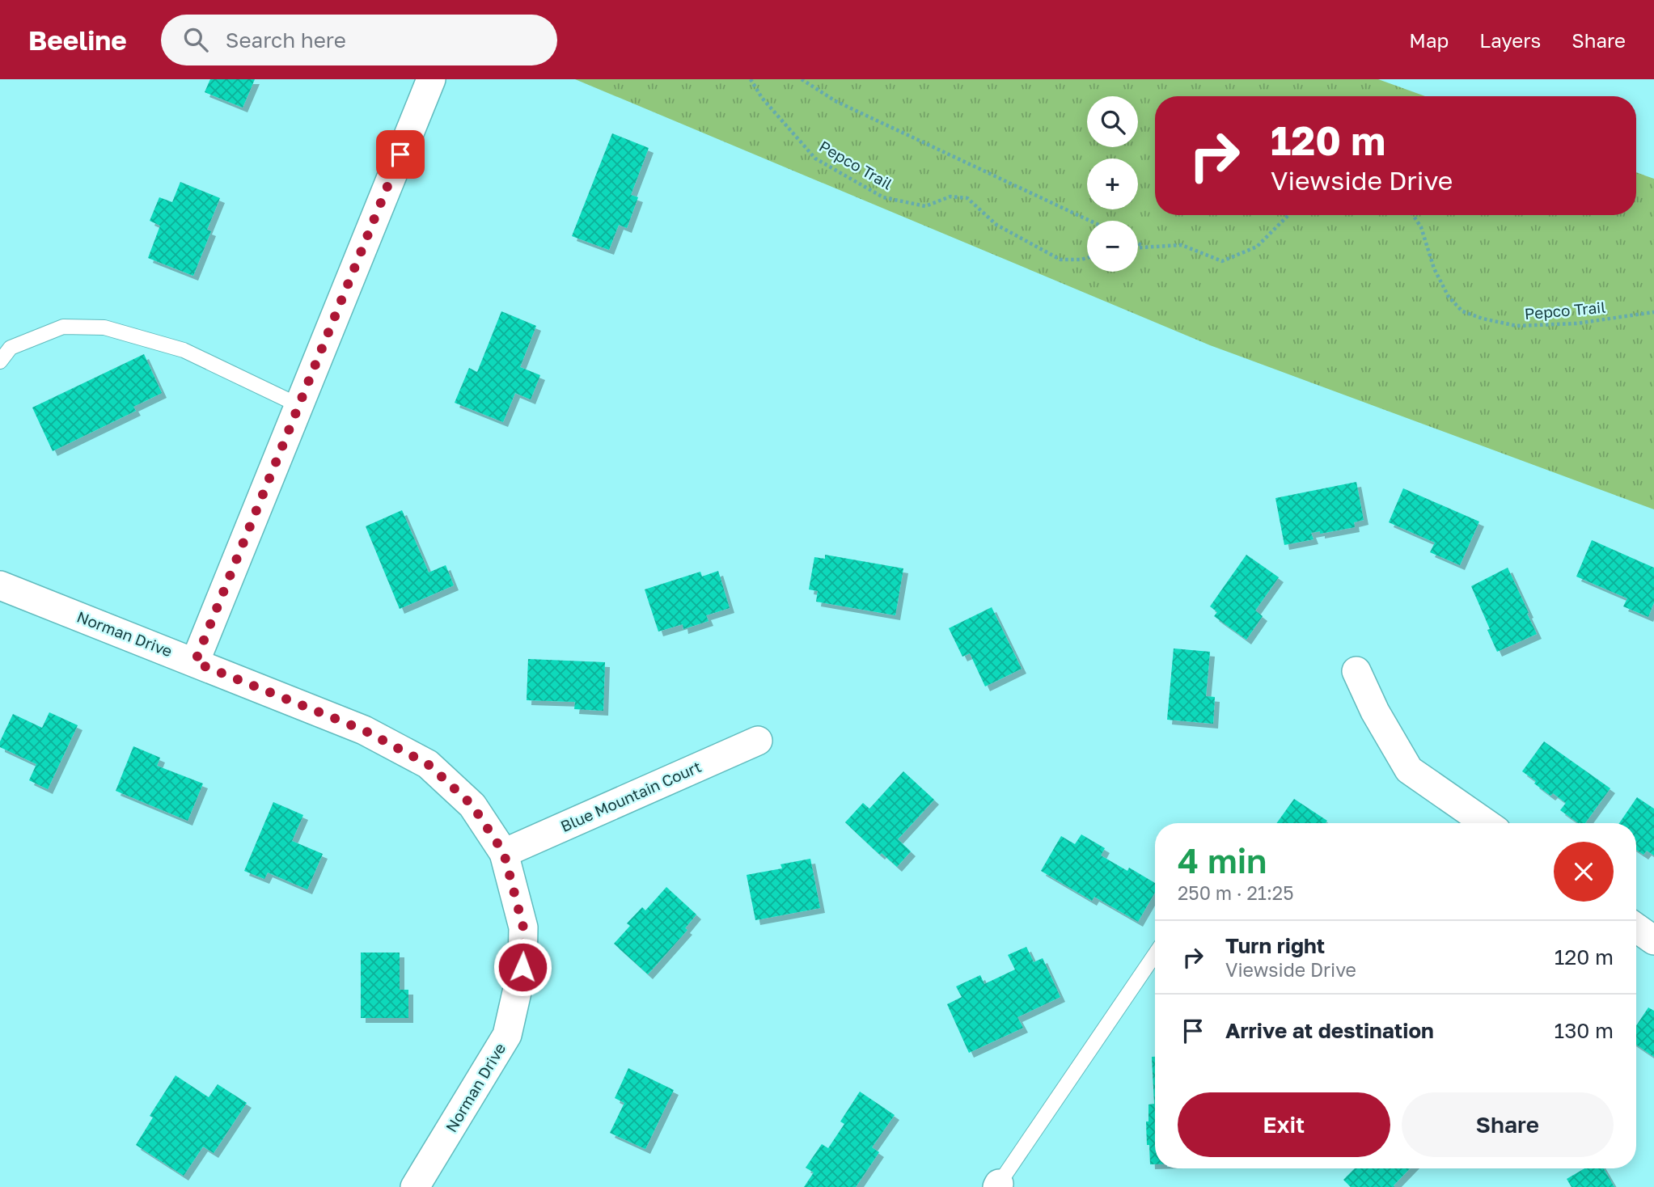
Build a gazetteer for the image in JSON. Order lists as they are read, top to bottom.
{
  "streets": {
    "street": ["Norman Drive", "Blue Mountain Court"],
    "path": ["Pepco Trail"]
  },
  "crossings": [
    ["Norman Drive", "Blue Mountain Court"]
  ],
  "page": {
    "header": "Beeline",
    "search": "Search here",
    "nav": ["Map", "Layers", "Share"],
    "map_buttons": ["+", "−"],
    "turn": ["120 m", "Viewside Drive"],
    "heading": ["4 min", "250 m · 21:25"],
    "list": [
      {
        "name": "Turn right",
        "note": "Viewside Drive",
        "value": "120 m"
      },
      {
        "name": "Arrive at destination",
        "value": "130 m"
      }
    ],
    "buttons": ["Exit", "Share"]
  }
}
